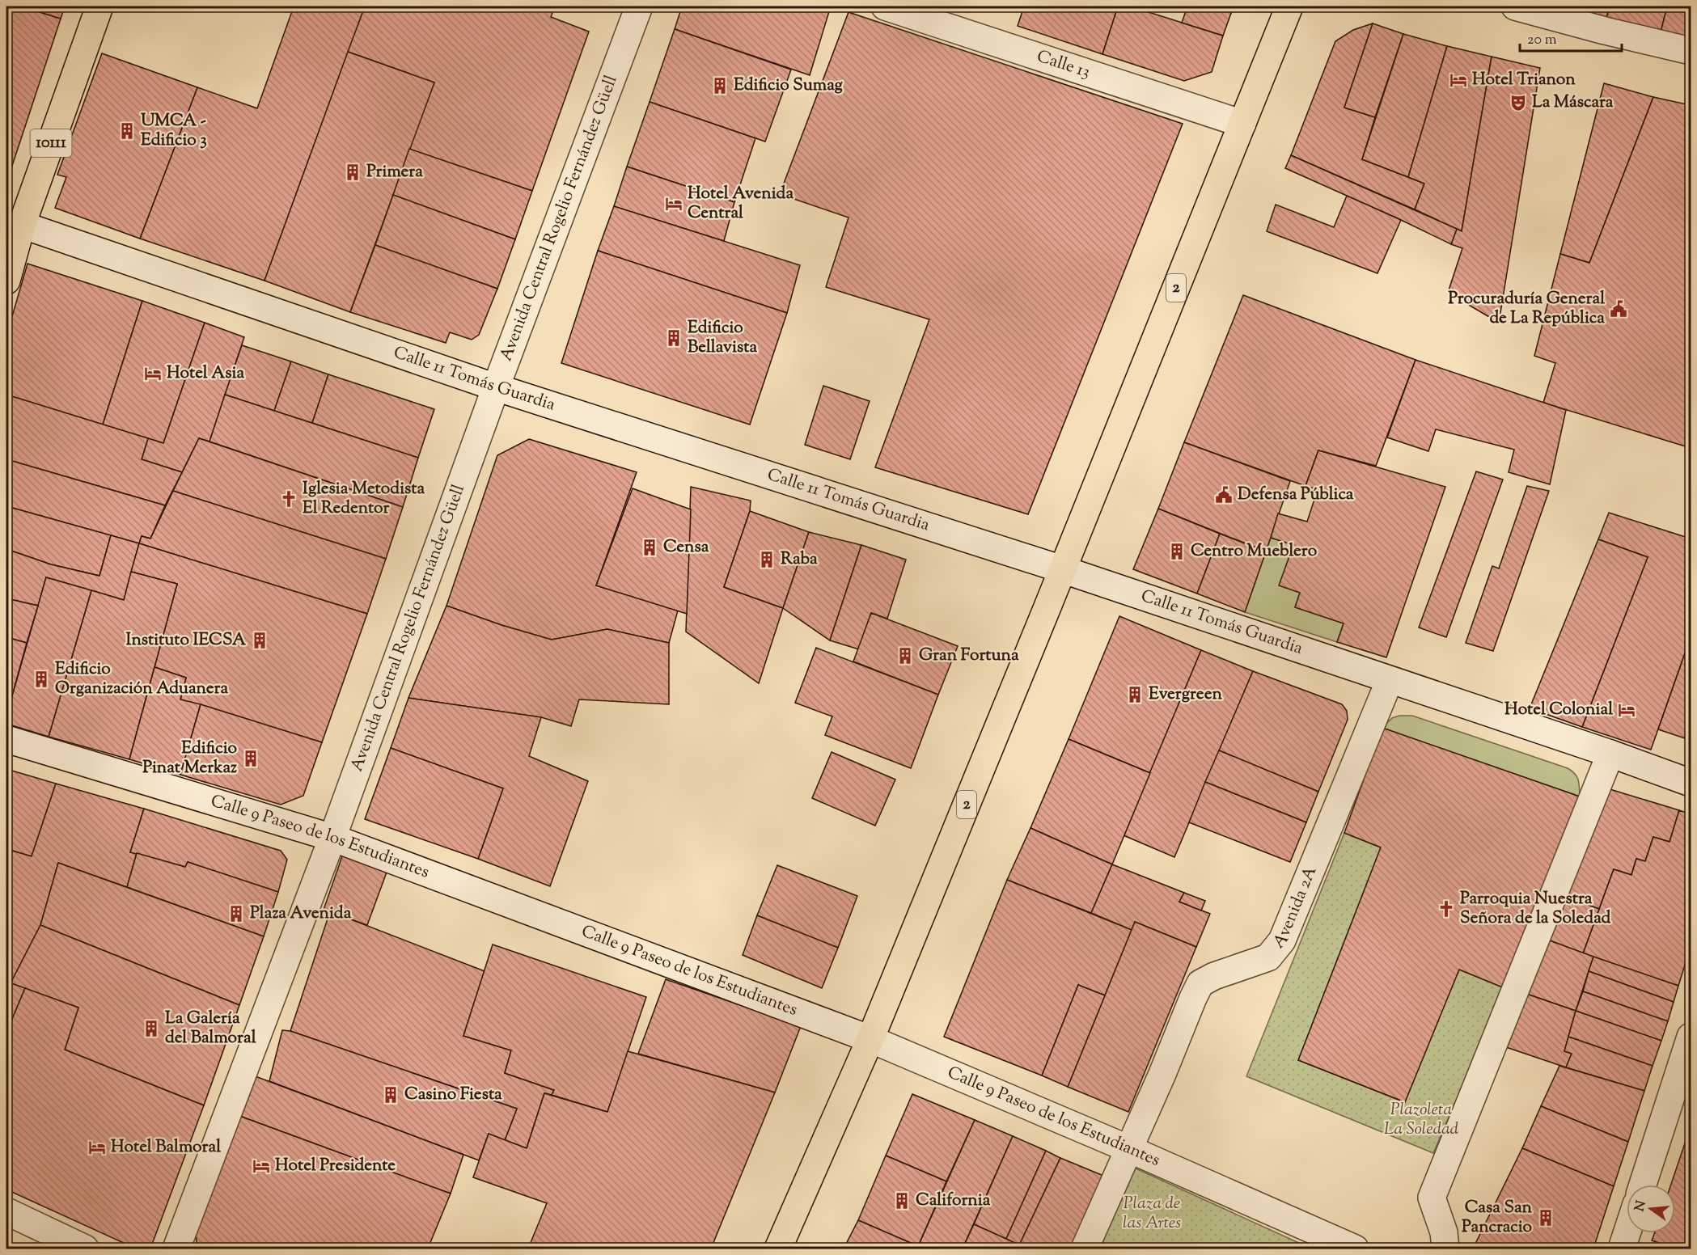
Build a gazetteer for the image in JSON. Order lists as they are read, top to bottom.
{
  "streets": {
    "highway": ["10111", "2"],
    "street": [
      "Calle 13",
      "Avenida Central Rogelio Fernández Güell",
      "Calle 11 Tomás Guardia",
      "Calle 9 Paseo de los Estudiantes",
      "Avenida 2A"
    ]
  },
  "crossings": [
    ["Calle 13", "2"],
    ["10111", "Calle 11 Tomás Guardia"],
    ["Avenida Central Rogelio Fernández Güell", "Calle 11 Tomás Guardia"],
    ["Avenida Central Rogelio Fernández Güell", "Calle 9 Paseo de los Estudiantes"],
    ["2", "Calle 11 Tomás Guardia"],
    ["2", "Calle 9 Paseo de los Estudiantes"],
    ["Calle 11 Tomás Guardia", "Avenida 2A"],
    ["Calle 9 Paseo de los Estudiantes", "Avenida 2A"]
  ],
  "parks": ["Plazoleta La Soledad", "Plaza de las Artes"],
  "places": {
    "hotel": [
      "Hotel Trianon",
      "Hotel Avenida Central",
      "Hotel Asia",
      "Hotel Colonial",
      "Hotel Balmoral",
      "Hotel Presidente"
    ],
    "building": [
      "Edificio Sumag",
      "UMCA - Edificio 3",
      "Primera",
      "Edificio Bellavista",
      "Censa",
      "Centro Mueblero",
      "Raba",
      "Instituto IECSA",
      "Gran Fortuna",
      "Edificio Organización Aduanera",
      "Evergreen",
      "Edificio Pinat Merkaz",
      "Plaza Avenida",
      "La Galería del Balmoral",
      "Casino Fiesta",
      "California",
      "Casa San Pancracio"
    ],
    "theatre": ["La Máscara"],
    "public building": ["Procuraduría General de La República", "Defensa Pública"],
    "church": ["Iglesia Metodista El Redentor", "Parroquia Nuestra Señora de la Soledad"]
  },
  "scale_bar": "20 m",
  "north": "left"
}
